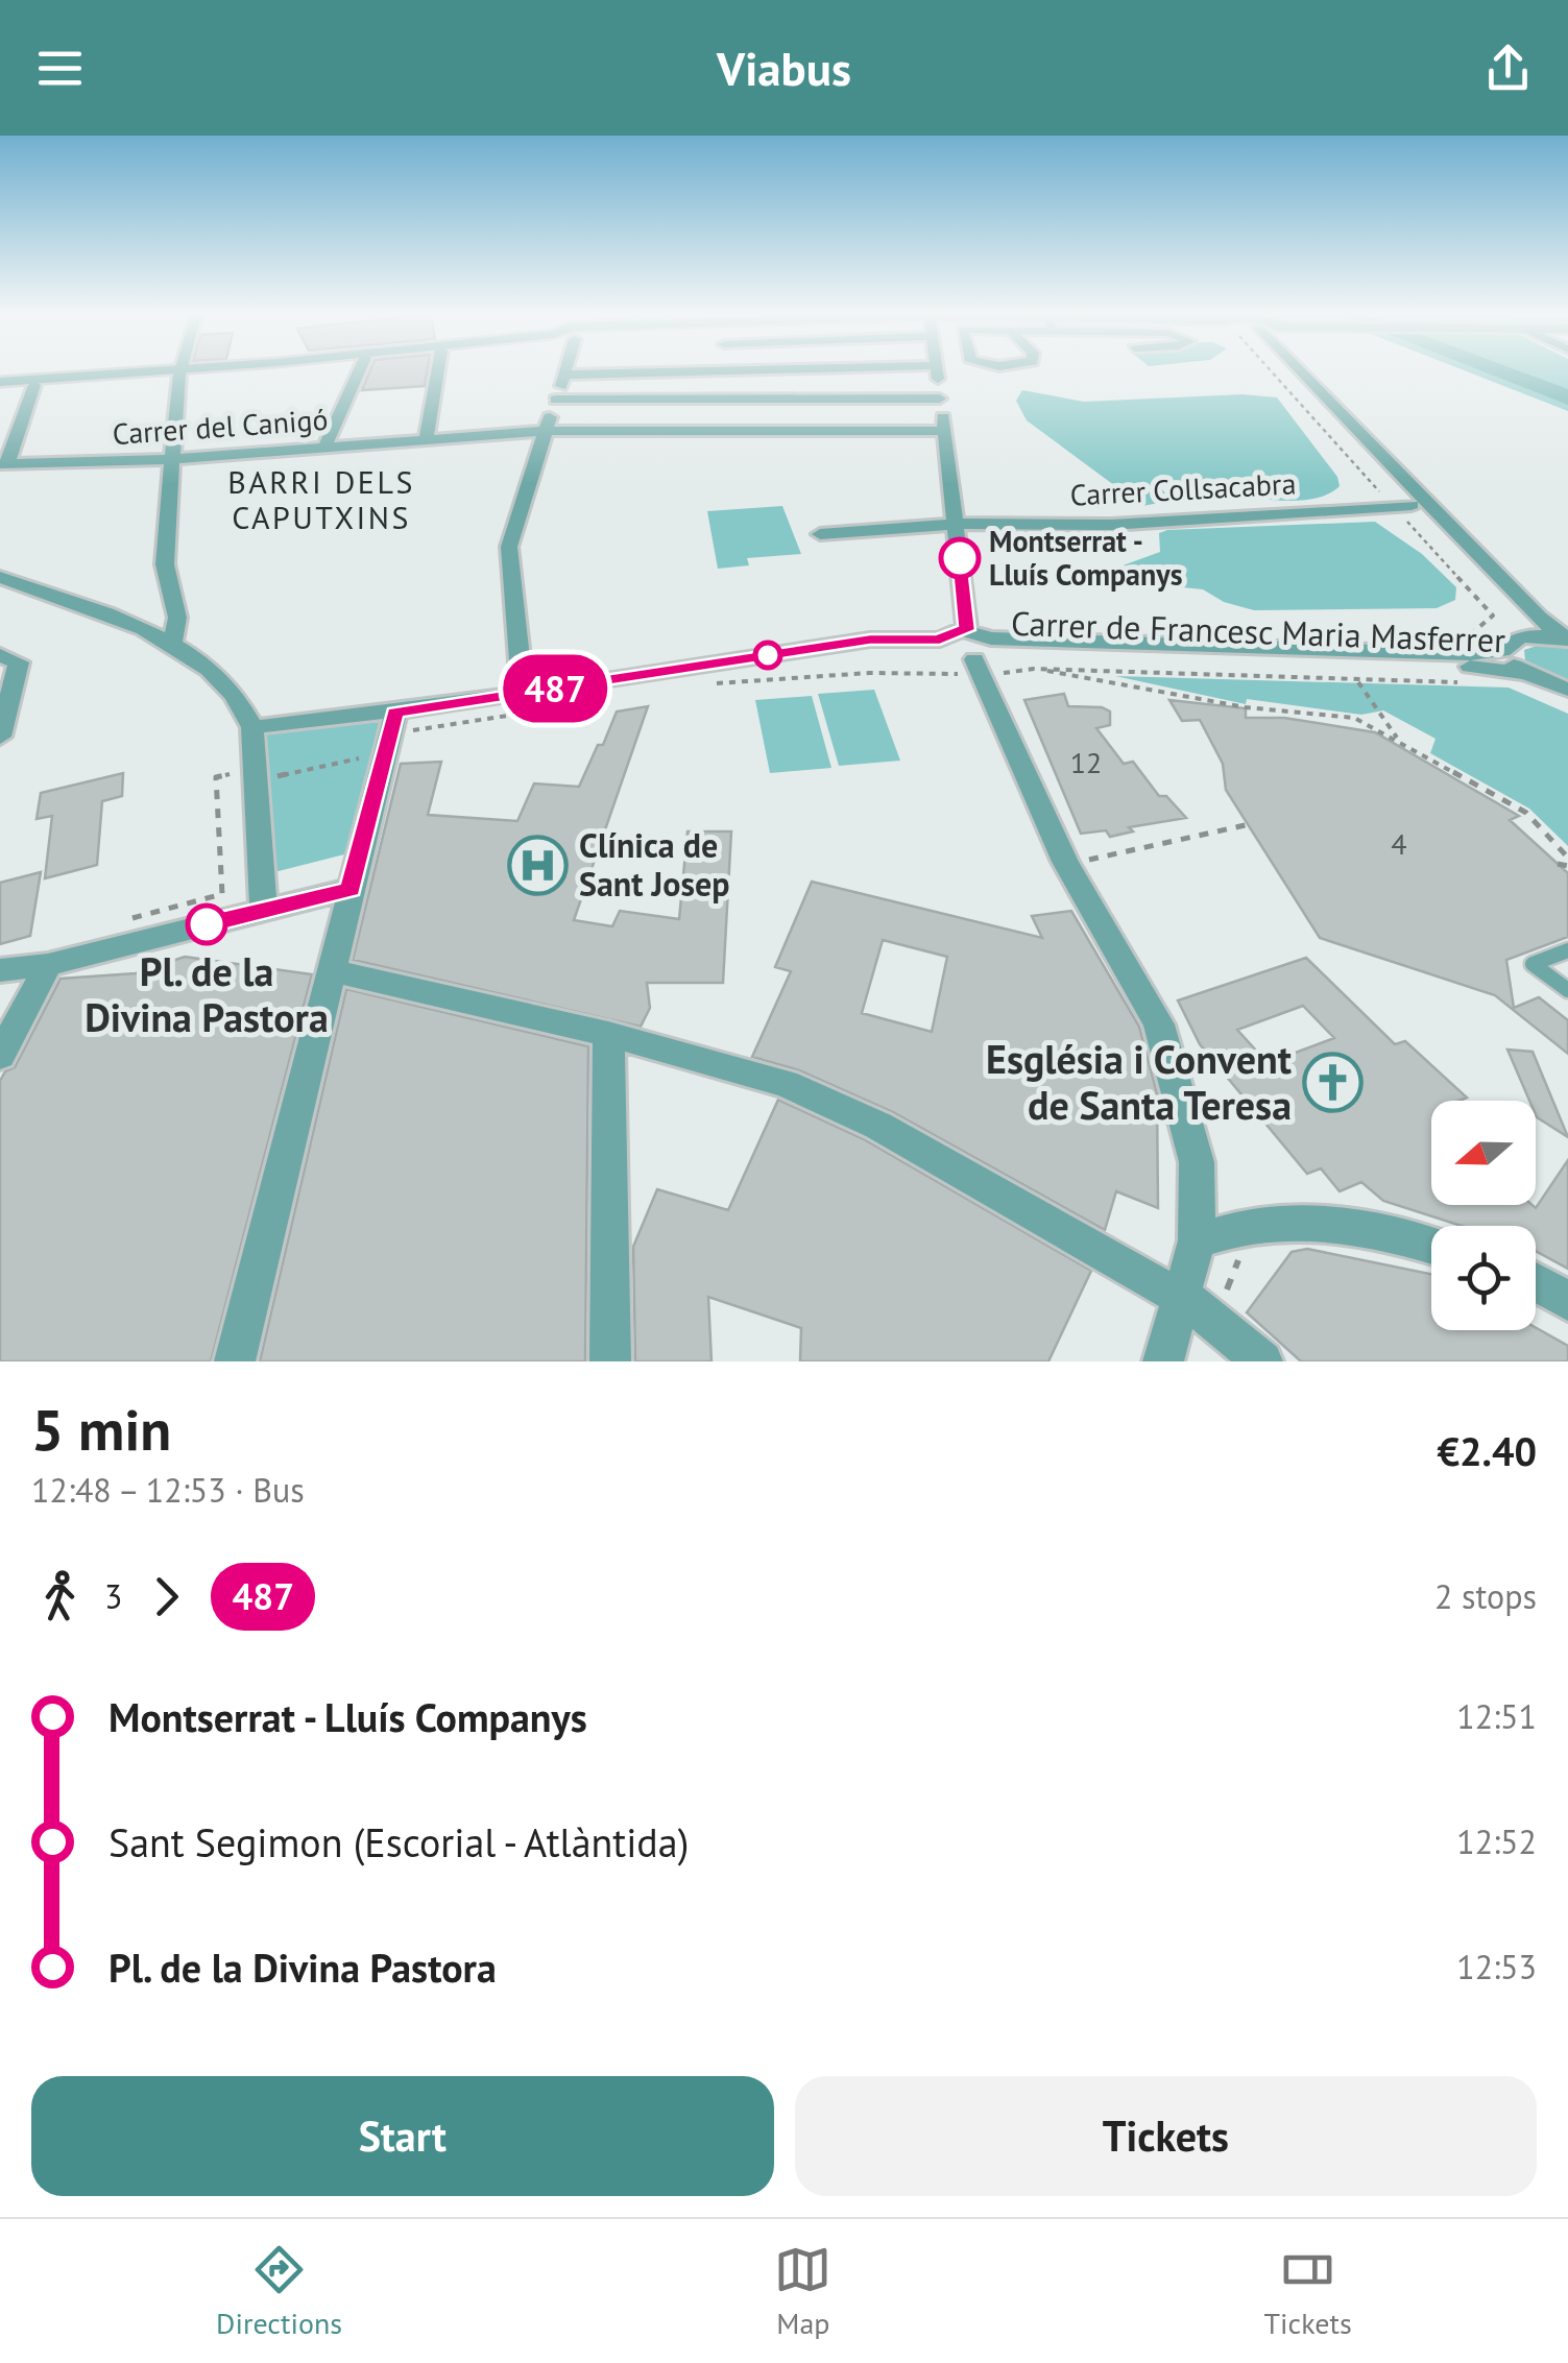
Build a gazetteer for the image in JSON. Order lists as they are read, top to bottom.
{
  "streets": {
    "street": ["Carrer del Canigó", "Carrer Collsacabra", "Carrer de Francesc Maria Masferrer"]
  },
  "districts": ["BARRI DELS CAPUTXINS"],
  "places": {
    "other": ["Montserrat - Lluís Companys", "Pl. de la Divina Pastora"],
    "hospital": ["Clínica de Sant Josep"],
    "church": ["Església i Convent de Santa Teresa"]
  },
  "lines": ["bus line 487"],
  "house_numbers": ["12", "4"],
  "north": "left",
  "page": {
    "header": "Viabus",
    "on_map": "487",
    "heading": ["5 min", "12:48 – 12:53 · Bus", "€2.40"],
    "legs": ["3", "487", "2 stops"],
    "list": [
      {
        "name": "Montserrat - Lluís Companys",
        "value": "12:51"
      },
      {
        "name": "Sant Segimon (Escorial - Atlàntida)",
        "value": "12:52"
      },
      {
        "name": "Pl. de la Divina Pastora",
        "value": "12:53"
      }
    ],
    "buttons": ["Start", "Tickets"],
    "tabs": ["Directions", "Map", "Tickets"]
  }
}
